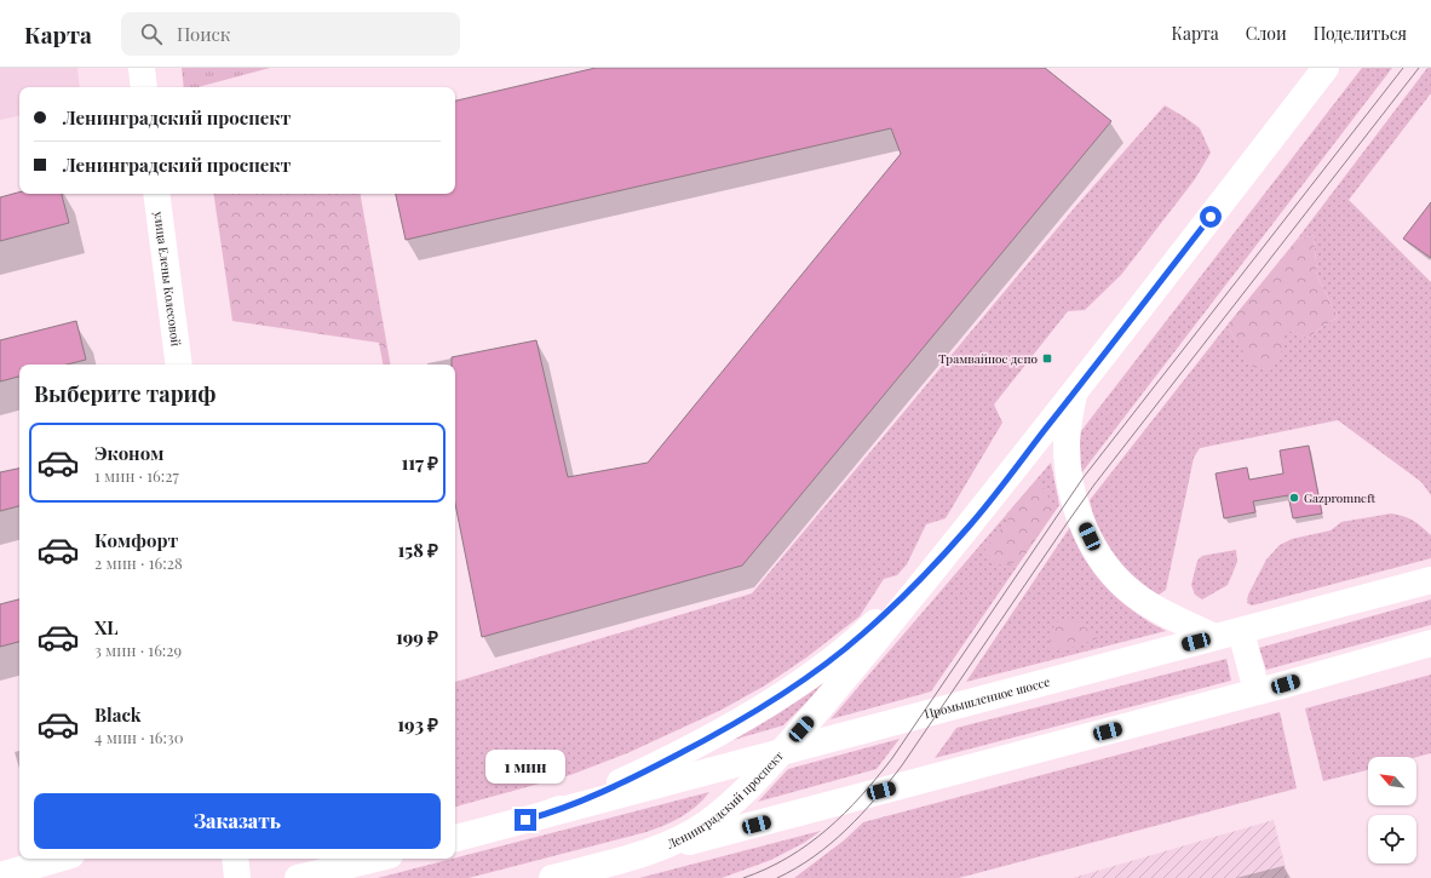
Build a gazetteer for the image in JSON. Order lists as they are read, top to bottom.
{
  "streets": {
    "main road": ["улица Елены Колесовой", "Промышленное шоссе", "Ленинградский проспект"]
  },
  "crossings": [
    ["Промышленное шоссе", "Ленинградский проспект"]
  ],
  "places": {
    "transit": ["Трамвайное депо"],
    "other": ["Gazpromneft"]
  },
  "north": "top left",
  "page": {
    "header": "Карта",
    "search": "Поиск",
    "nav": ["Карта", "Слои", "Поделиться"],
    "banner": ["Ленинградский проспект", "Ленинградский проспект"],
    "heading": "Выберите тариф",
    "list": [
      {
        "name": "Эконом",
        "note": "1 мин · 16:27",
        "value": "117 ₽"
      },
      {
        "name": "Комфорт",
        "note": "2 мин · 16:28",
        "value": "158 ₽"
      },
      {
        "name": "XL",
        "note": "3 мин · 16:29",
        "value": "199 ₽"
      },
      {
        "name": "Black",
        "note": "4 мин · 16:30",
        "value": "193 ₽"
      }
    ],
    "bubble": "1 мин",
    "buttons": "Заказать"
  }
}
